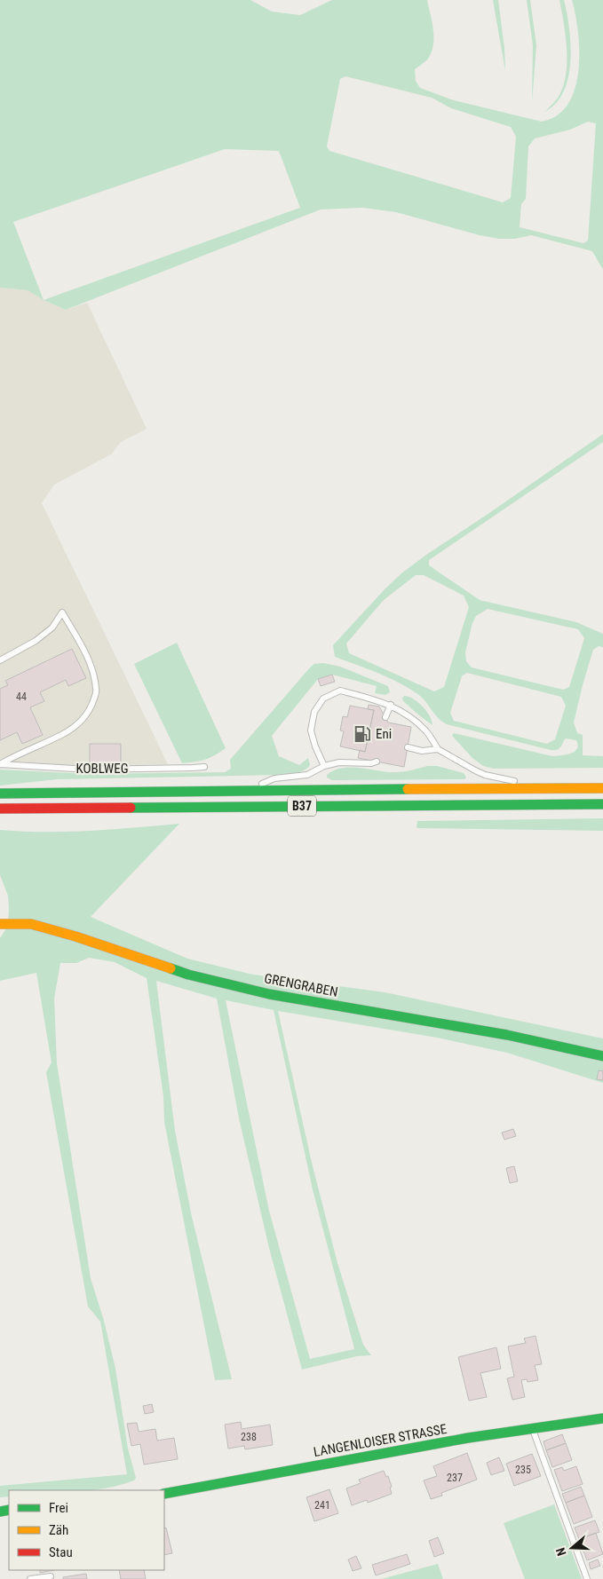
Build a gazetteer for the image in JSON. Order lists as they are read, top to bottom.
{
  "streets": {
    "main road": ["B37", "GRENGRABEN", "LANGENLOISER STRASSE"],
    "lane": ["KOBLWEG"]
  },
  "places": {
    "fuel station": ["Eni"]
  },
  "house_numbers": [
    "44",
    "238",
    "235",
    "237",
    "241"
  ],
  "legend": ["Frei", "Zäh", "Stau"],
  "north": "left"
}
